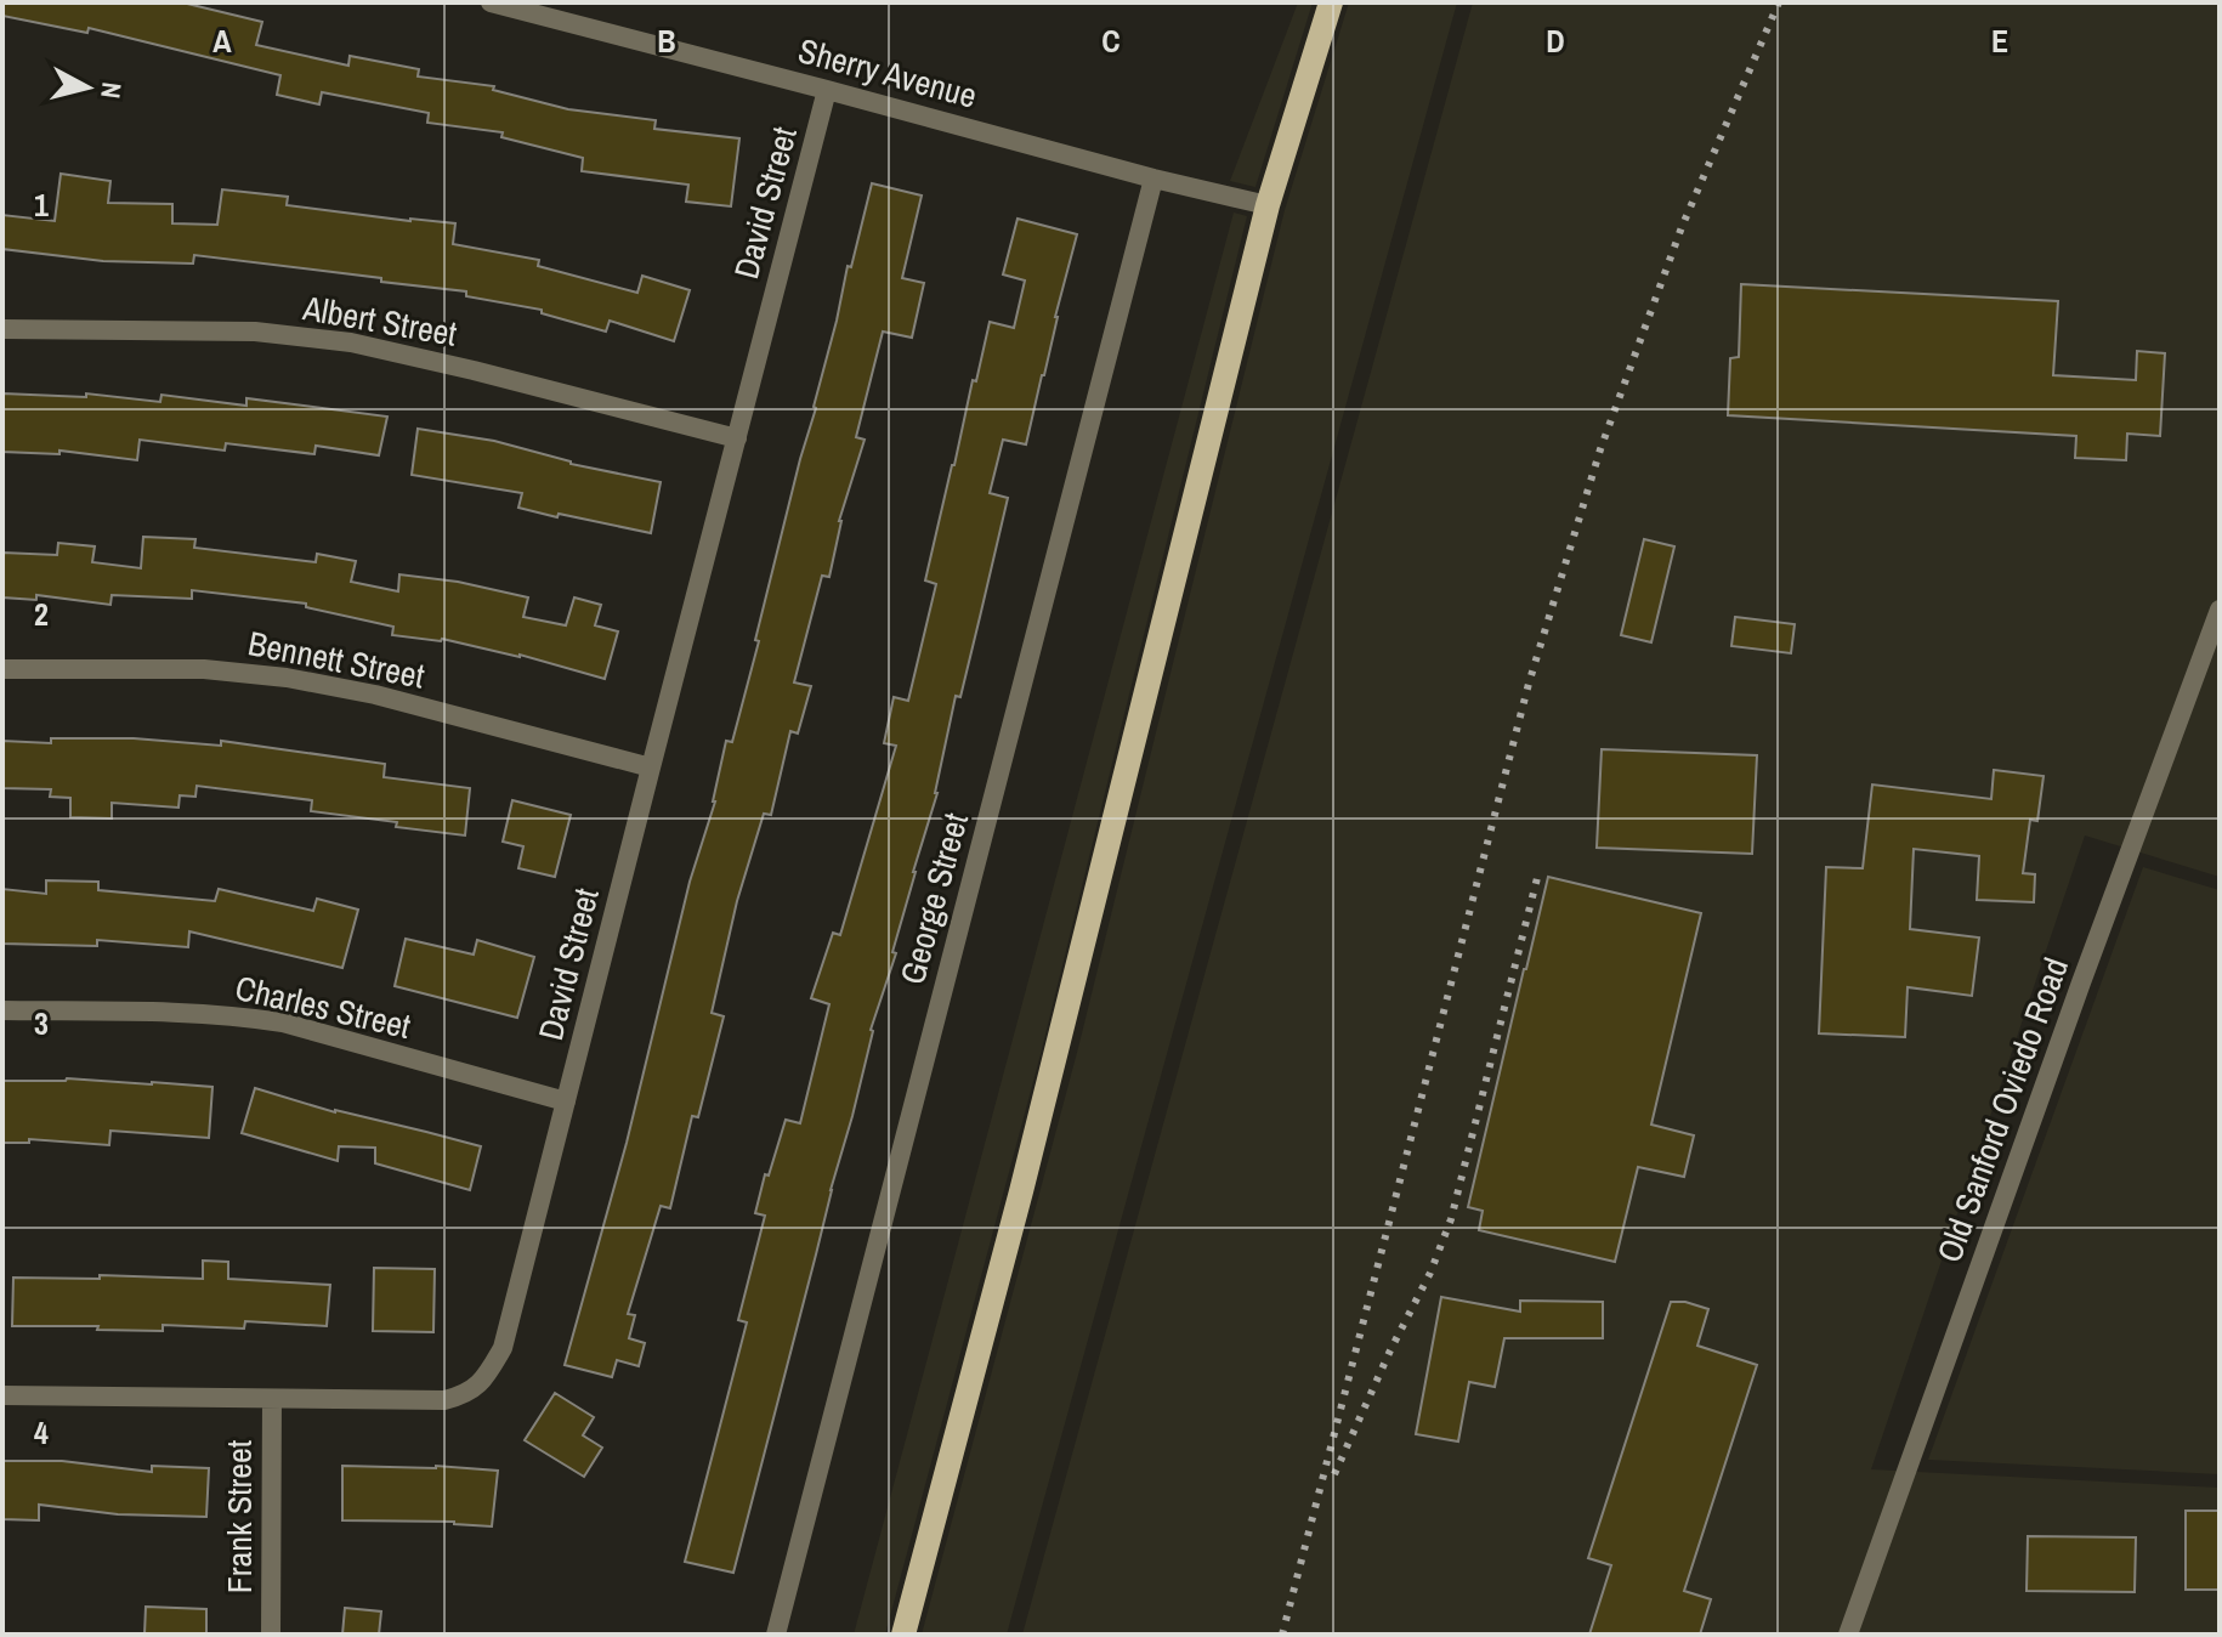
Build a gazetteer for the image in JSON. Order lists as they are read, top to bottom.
{
  "streets": {
    "street": [
      "Sherry Avenue",
      "David Street",
      "Albert Street",
      "Bennett Street",
      "George Street",
      "Charles Street",
      "Old Sanford Oviedo Road",
      "Frank Street"
    ]
  },
  "crossings": [
    ["Sherry Avenue", "David Street"],
    ["Sherry Avenue", "George Street"],
    ["David Street", "Albert Street"],
    ["David Street", "Bennett Street"],
    ["David Street", "Charles Street"],
    ["David Street", "Frank Street"]
  ],
  "north": "right",
  "grid": {
    "columns": [
      "A",
      "B",
      "C",
      "D",
      "E"
    ],
    "rows": [
      "1",
      "2",
      "3",
      "4"
    ]
  }
}
